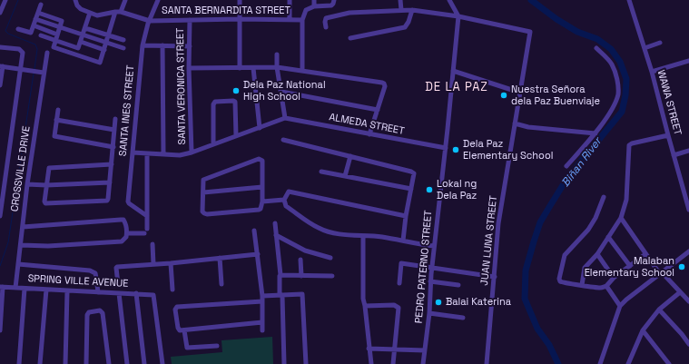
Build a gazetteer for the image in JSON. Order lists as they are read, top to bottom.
{
  "streets": {
    "street": [
      "SANTA BERNARDITA STREET",
      "SANTA VERONICA STREET",
      "WAWA STREET",
      "SANTA INES STREET",
      "ALMEDA STREET",
      "CROSSVILLE DRIVE",
      "JUAN LUNA STREET",
      "PEDRO PATERNO STREET",
      "SPRING VILLE AVENUE"
    ]
  },
  "crossings": [
    ["SANTA BERNARDITA STREET", "SANTA VERONICA STREET"],
    ["SANTA BERNARDITA STREET", "SANTA INES STREET"],
    ["ALMEDA STREET", "PEDRO PATERNO STREET"],
    ["CROSSVILLE DRIVE", "SPRING VILLE AVENUE"],
    ["JUAN LUNA STREET", "PEDRO PATERNO STREET"]
  ],
  "districts": ["DE LA PAZ"],
  "water": ["Biñan River"],
  "places": [
    "Dela Paz National High School",
    "Nuestra Señora dela Paz Buenviaje",
    "Dela Paz Elementary School",
    "Lokal ng Dela Paz",
    "Malaban Elementary School",
    "Balai Katerina"
  ]
}
